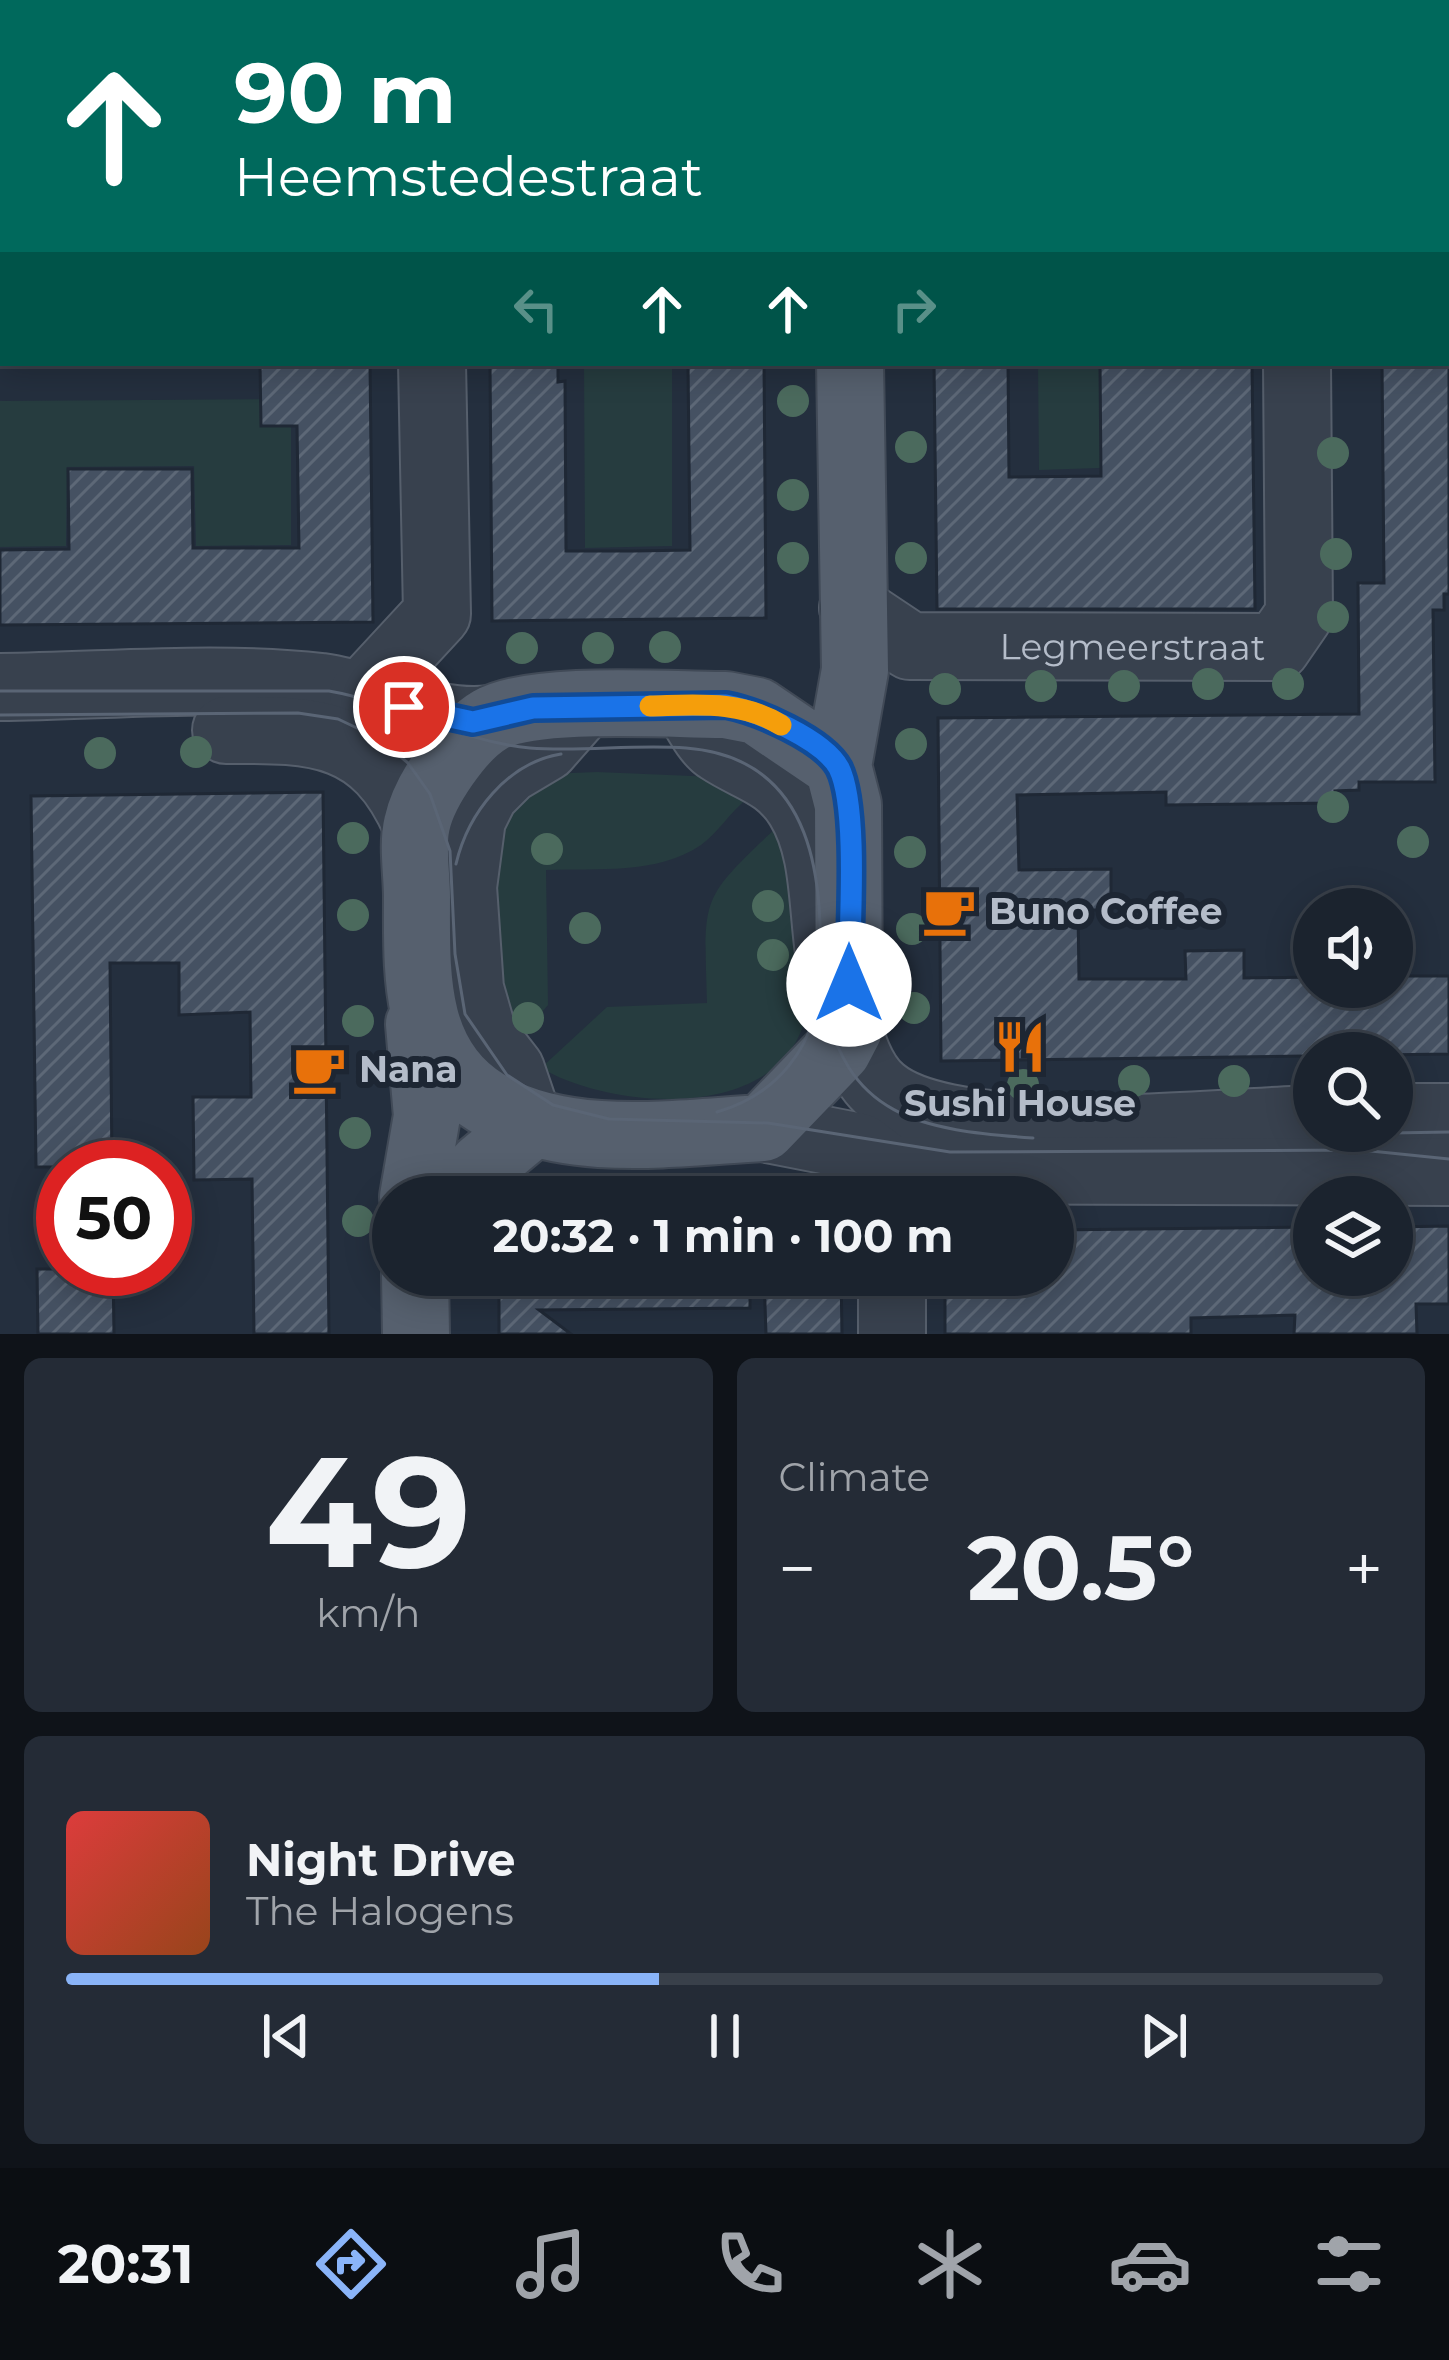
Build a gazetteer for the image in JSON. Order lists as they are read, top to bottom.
{
  "streets": {
    "street": ["Legmeerstraat"]
  },
  "places": {
    "cafe": ["Buno Coffee", "Nana"],
    "restaurant": ["Sushi House"]
  },
  "page": {
    "turn": ["90 m", "Heemstedestraat"],
    "limit": "50",
    "trip": "20:32 · 1 min · 100 m",
    "tile": [
      ["49", "km/h"],
      "Climate"
    ],
    "heat": ["−", "20.5°", "+"],
    "song": ["Night Drive", "The Halogens"],
    "tabs": "20:31"
  }
}
